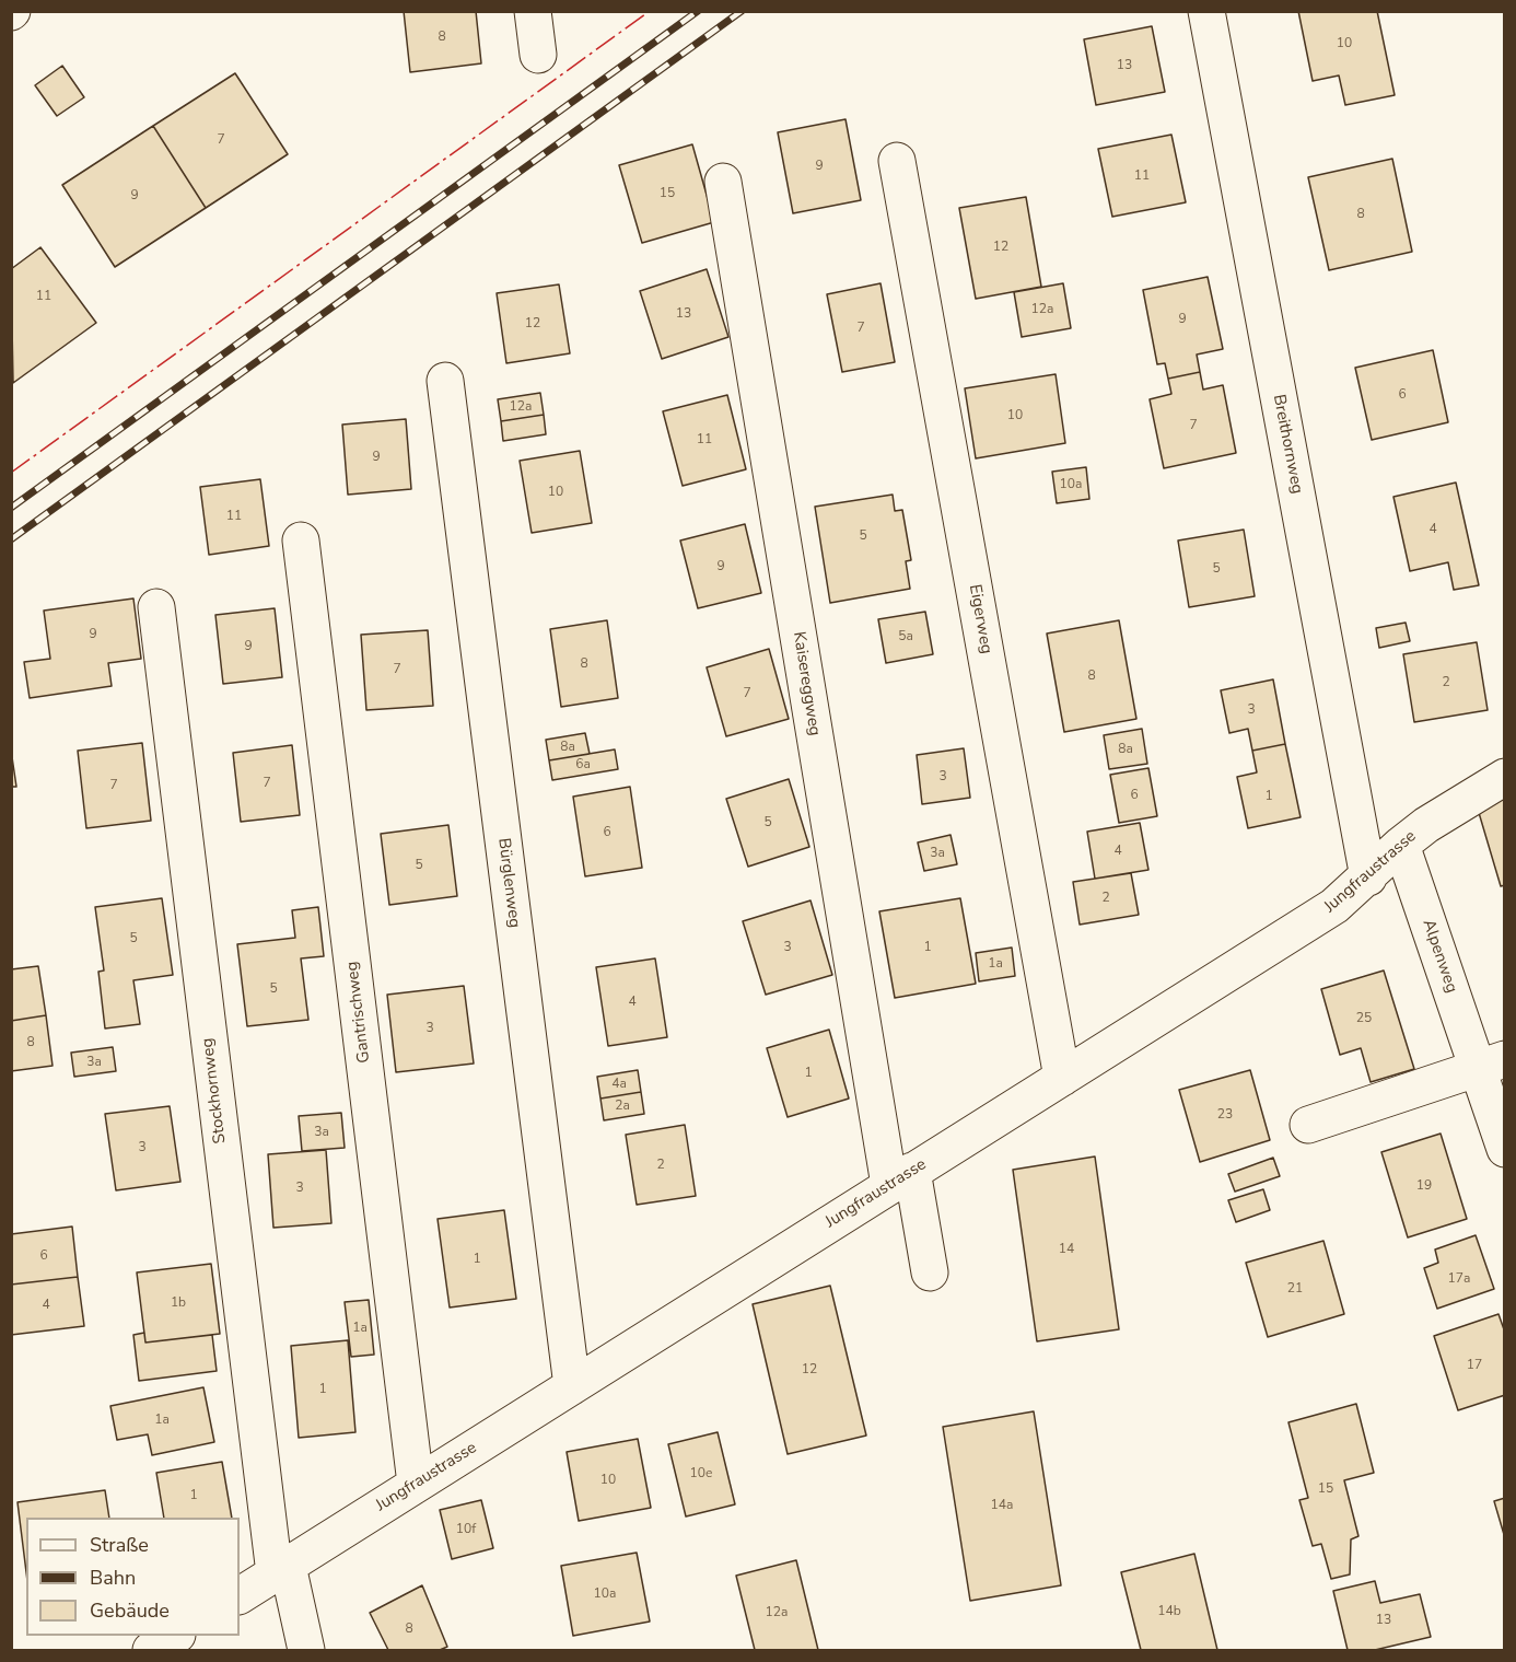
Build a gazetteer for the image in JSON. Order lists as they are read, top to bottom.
{
  "streets": {
    "street": [
      "Breithornweg",
      "Eigerweg",
      "Kaisereggweg",
      "Jungfraustrasse",
      "Bürglenweg",
      "Alpenweg",
      "Gantrischweg",
      "Stockhornweg"
    ]
  },
  "crossings": [
    ["Breithornweg", "Jungfraustrasse"],
    ["Eigerweg", "Jungfraustrasse"],
    ["Kaisereggweg", "Jungfraustrasse"],
    ["Jungfraustrasse", "Bürglenweg"],
    ["Jungfraustrasse", "Alpenweg"],
    ["Jungfraustrasse", "Gantrischweg"],
    ["Jungfraustrasse", "Stockhornweg"]
  ],
  "house_numbers": [
    "8",
    "10",
    "13",
    "7",
    "9",
    "11",
    "15",
    "9",
    "8",
    "12",
    "11",
    "12a",
    "13",
    "9",
    "12",
    "7",
    "6",
    "12a",
    "10",
    "7",
    "11",
    "9",
    "10a",
    "10",
    "11",
    "4",
    "5",
    "9",
    "5",
    "9",
    "5a",
    "9",
    "8",
    "7",
    "8",
    "2",
    "7",
    "3",
    "8a",
    "8a",
    "6a",
    "3",
    "7",
    "7",
    "6",
    "1",
    "5",
    "6",
    "4",
    "3a",
    "5",
    "2",
    "5",
    "3",
    "1",
    "1a",
    "5",
    "4",
    "25",
    "3",
    "8",
    "3a",
    "1",
    "4a",
    "2a",
    "23",
    "3a",
    "3",
    "2",
    "19",
    "3",
    "14",
    "6",
    "1",
    "17a",
    "21",
    "1b",
    "4",
    "1a",
    "17",
    "12",
    "1",
    "1a",
    "10e",
    "10",
    "15",
    "1",
    "14a",
    "10f",
    "10a",
    "14b",
    "12a",
    "13",
    "8"
  ],
  "legend": ["Straße", "Bahn", "Gebäude"]
}
